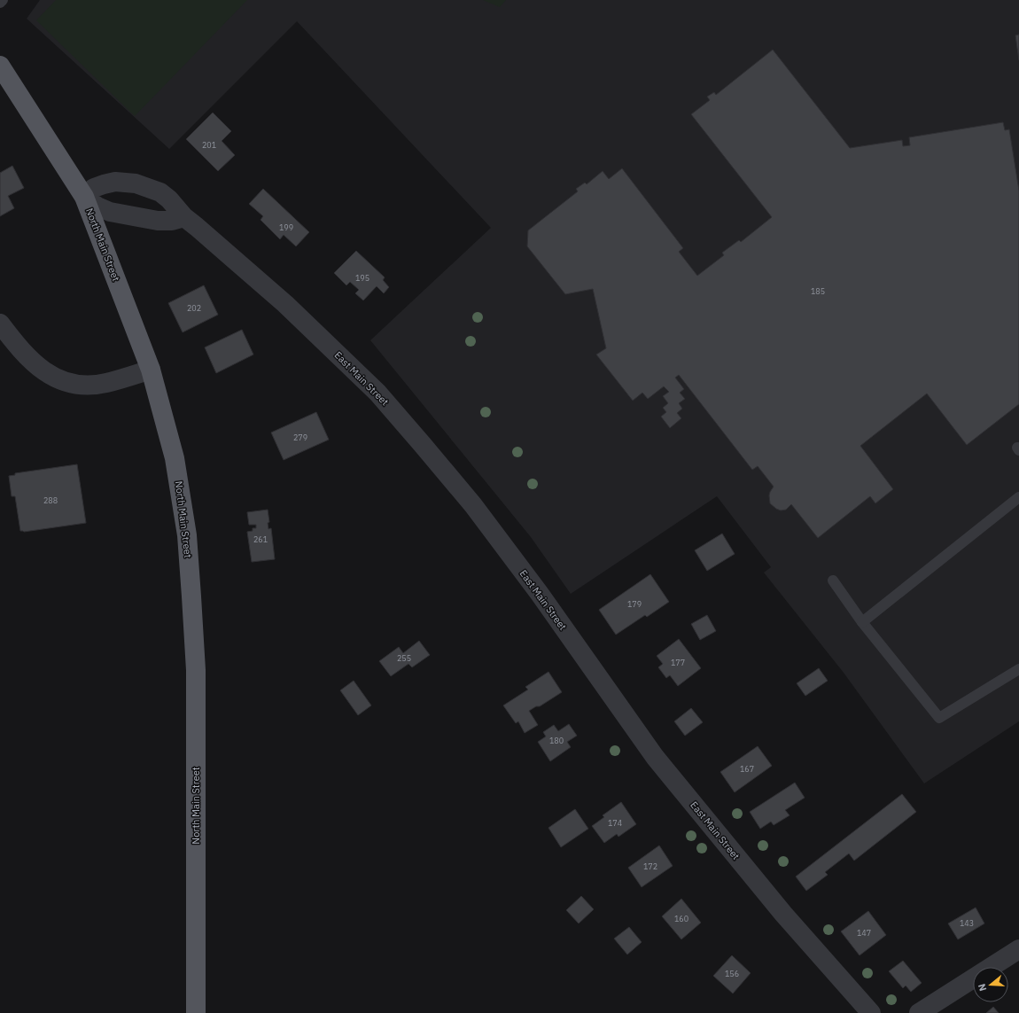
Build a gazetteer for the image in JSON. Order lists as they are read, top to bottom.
{
  "streets": {
    "main road": ["North Main Street"],
    "street": ["East Main Street"]
  },
  "crossings": [
    ["North Main Street", "East Main Street"]
  ],
  "house_numbers": [
    "201",
    "199",
    "195",
    "185",
    "202",
    "279",
    "288",
    "261",
    "179",
    "255",
    "177",
    "180",
    "167",
    "174",
    "172",
    "160",
    "143",
    "147",
    "156"
  ],
  "north": "left"
}
